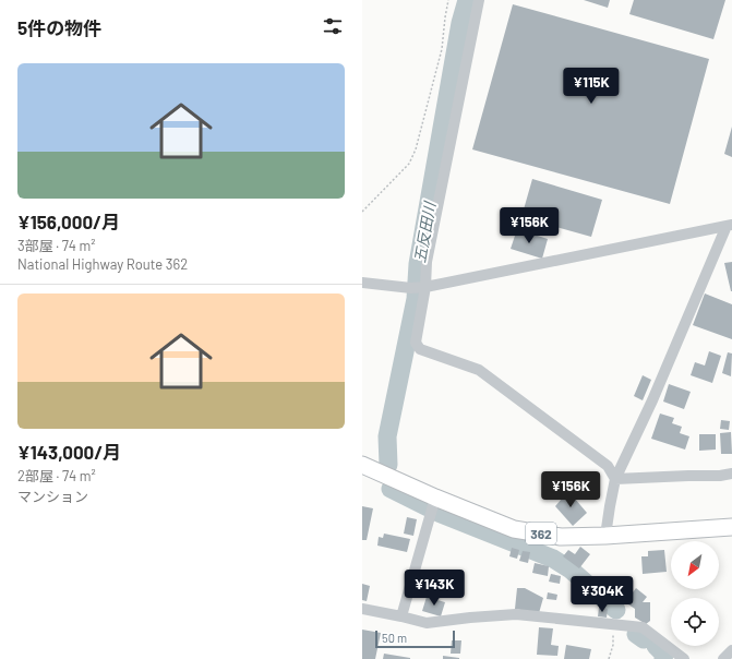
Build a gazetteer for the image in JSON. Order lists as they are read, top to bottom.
{
  "streets": {
    "highway": ["362"]
  },
  "water": ["五反田川"],
  "scale_bar": "50 m",
  "north": "bottom left",
  "page": {
    "heading": "5件の物件",
    "list": [
      {
        "name": "¥156,000/月",
        "note": "3部屋 · 74 m² · National Highway Route 362"
      },
      {
        "name": "¥143,000/月",
        "note": "2部屋 · 74 m² · マンション"
      }
    ],
    "price": [
      "¥115K",
      "¥156K",
      "¥156K",
      "¥143K",
      "¥304K"
    ],
    "scale": "50 m"
  }
}
